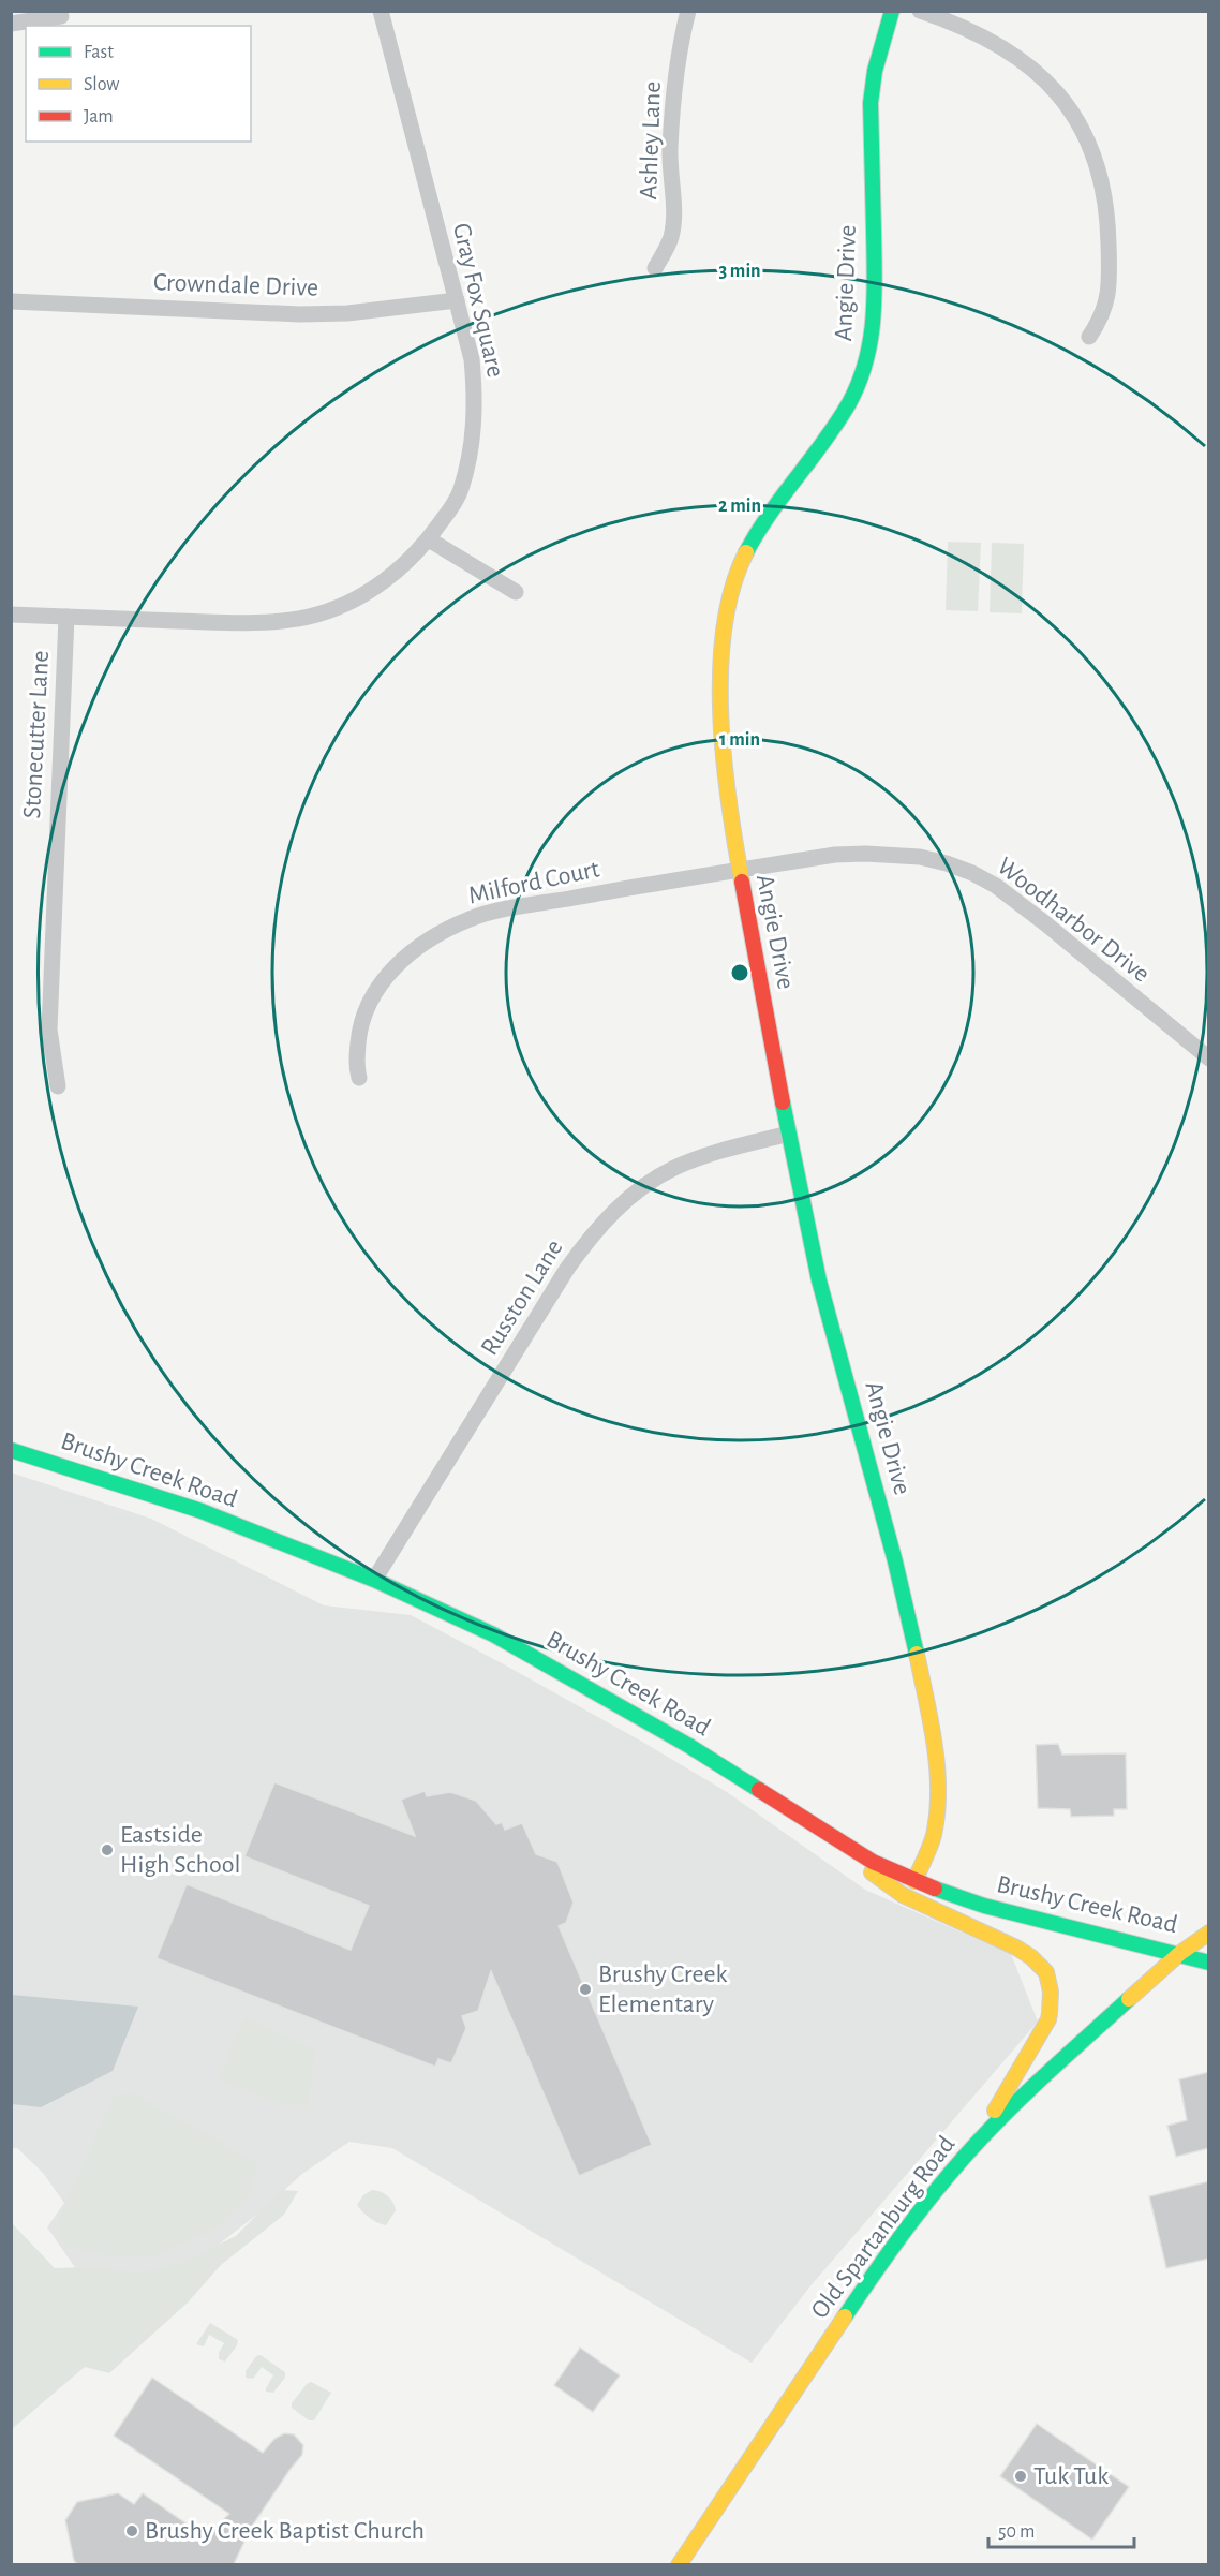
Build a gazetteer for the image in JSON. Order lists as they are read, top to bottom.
{
  "streets": {
    "street": [
      "Ashley Lane",
      "Angie Drive",
      "Crowndale Drive",
      "Gray Fox Square",
      "Stonecutter Lane",
      "Milford Court",
      "Woodharbor Drive",
      "Russton Lane",
      "Brushy Creek Road",
      "Old Spartanburg Road"
    ]
  },
  "crossings": [
    ["Angie Drive", "Milford Court"],
    ["Angie Drive", "Woodharbor Drive"],
    ["Angie Drive", "Russton Lane"],
    ["Angie Drive", "Brushy Creek Road"],
    ["Crowndale Drive", "Gray Fox Square"],
    ["Gray Fox Square", "Stonecutter Lane"],
    ["Milford Court", "Woodharbor Drive"],
    ["Russton Lane", "Brushy Creek Road"],
    ["Brushy Creek Road", "Old Spartanburg Road"]
  ],
  "places": [
    "Eastside High School",
    "Brushy Creek Elementary",
    "Tuk Tuk",
    "Brushy Creek Baptist Church"
  ],
  "legend": ["Fast", "Slow", "Jam"],
  "scale_bar": "50 m",
  "rings": ["3 min", "2 min", "1 min"]
}
